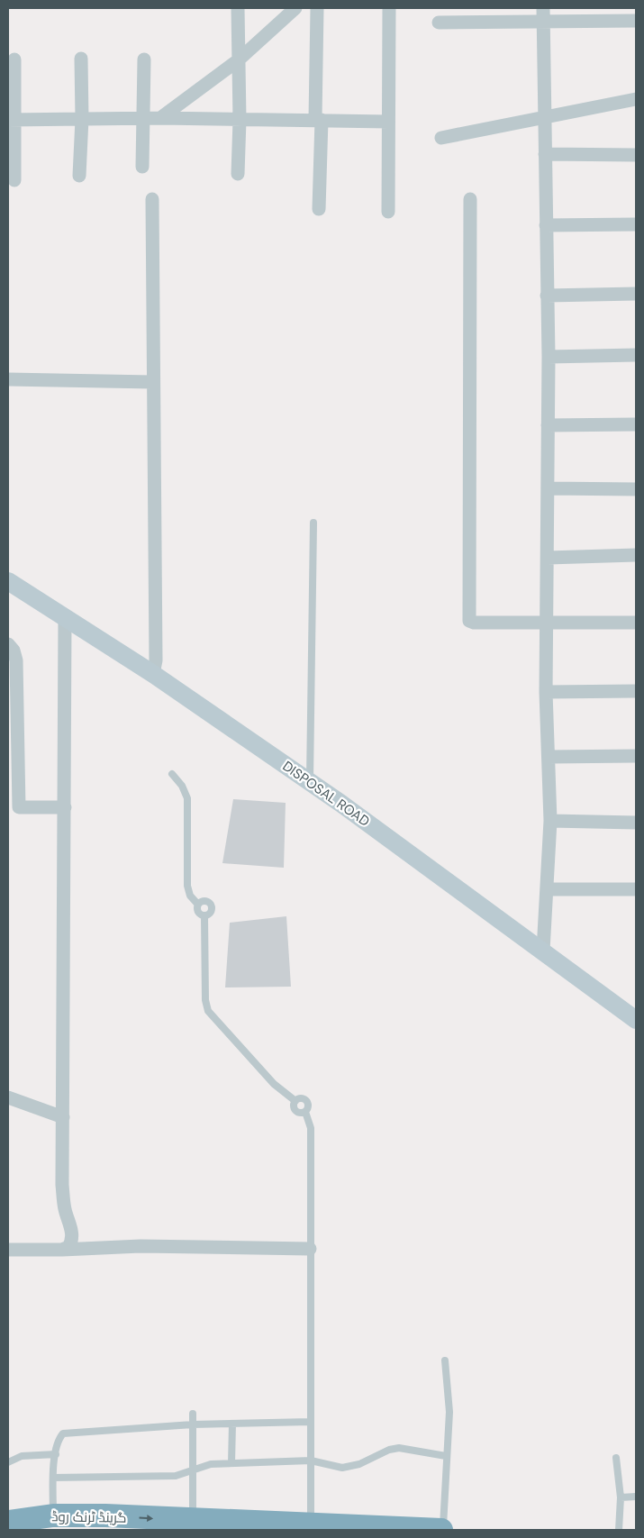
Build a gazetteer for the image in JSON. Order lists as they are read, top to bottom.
{
  "streets": {
    "highway": ["گرینڈ ٹرنک روڈ"],
    "street": ["DISPOSAL ROAD"]
  }
}
